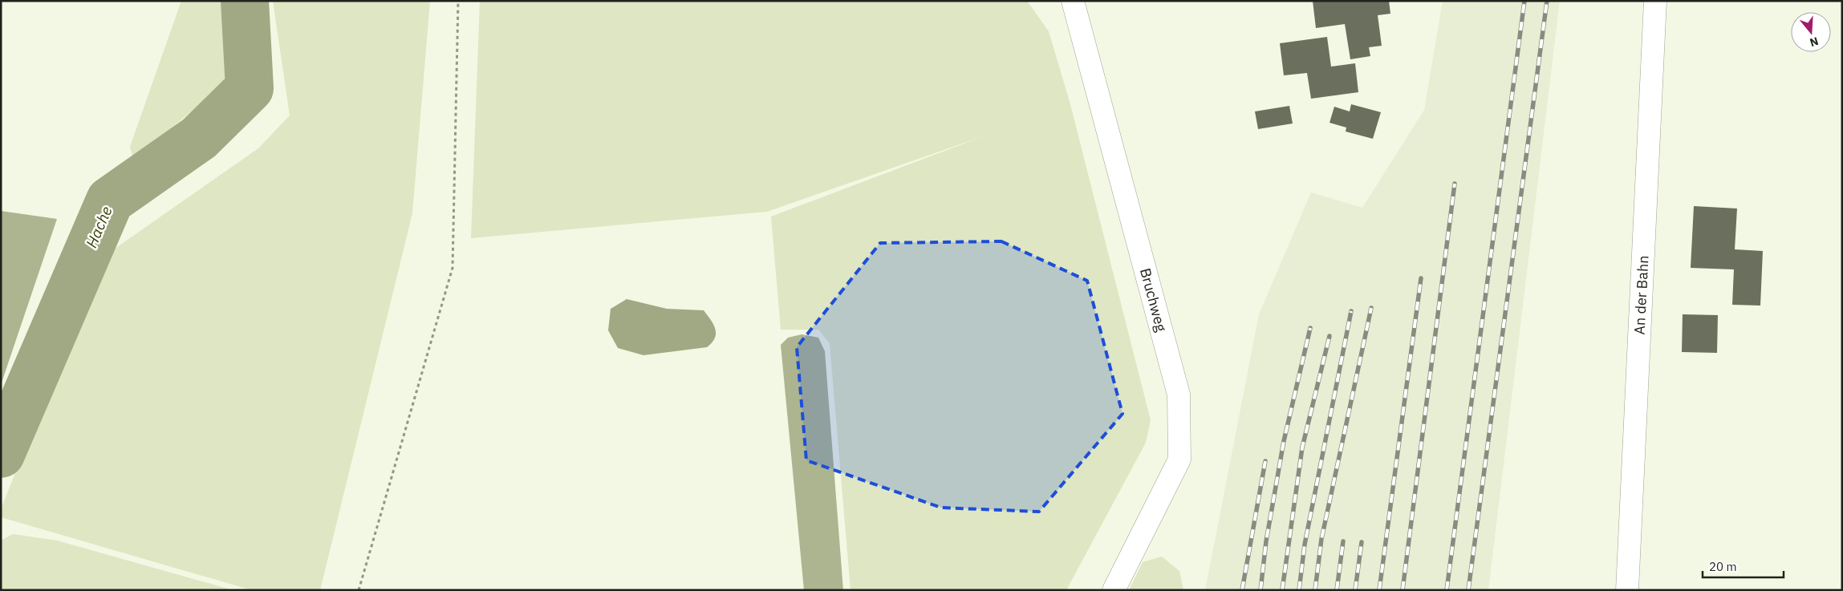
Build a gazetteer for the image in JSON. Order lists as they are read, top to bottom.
{
  "streets": {
    "street": ["An der Bahn", "Bruchweg"]
  },
  "water": ["Hache"],
  "scale_bar": "20 m",
  "north": "bottom"
}
